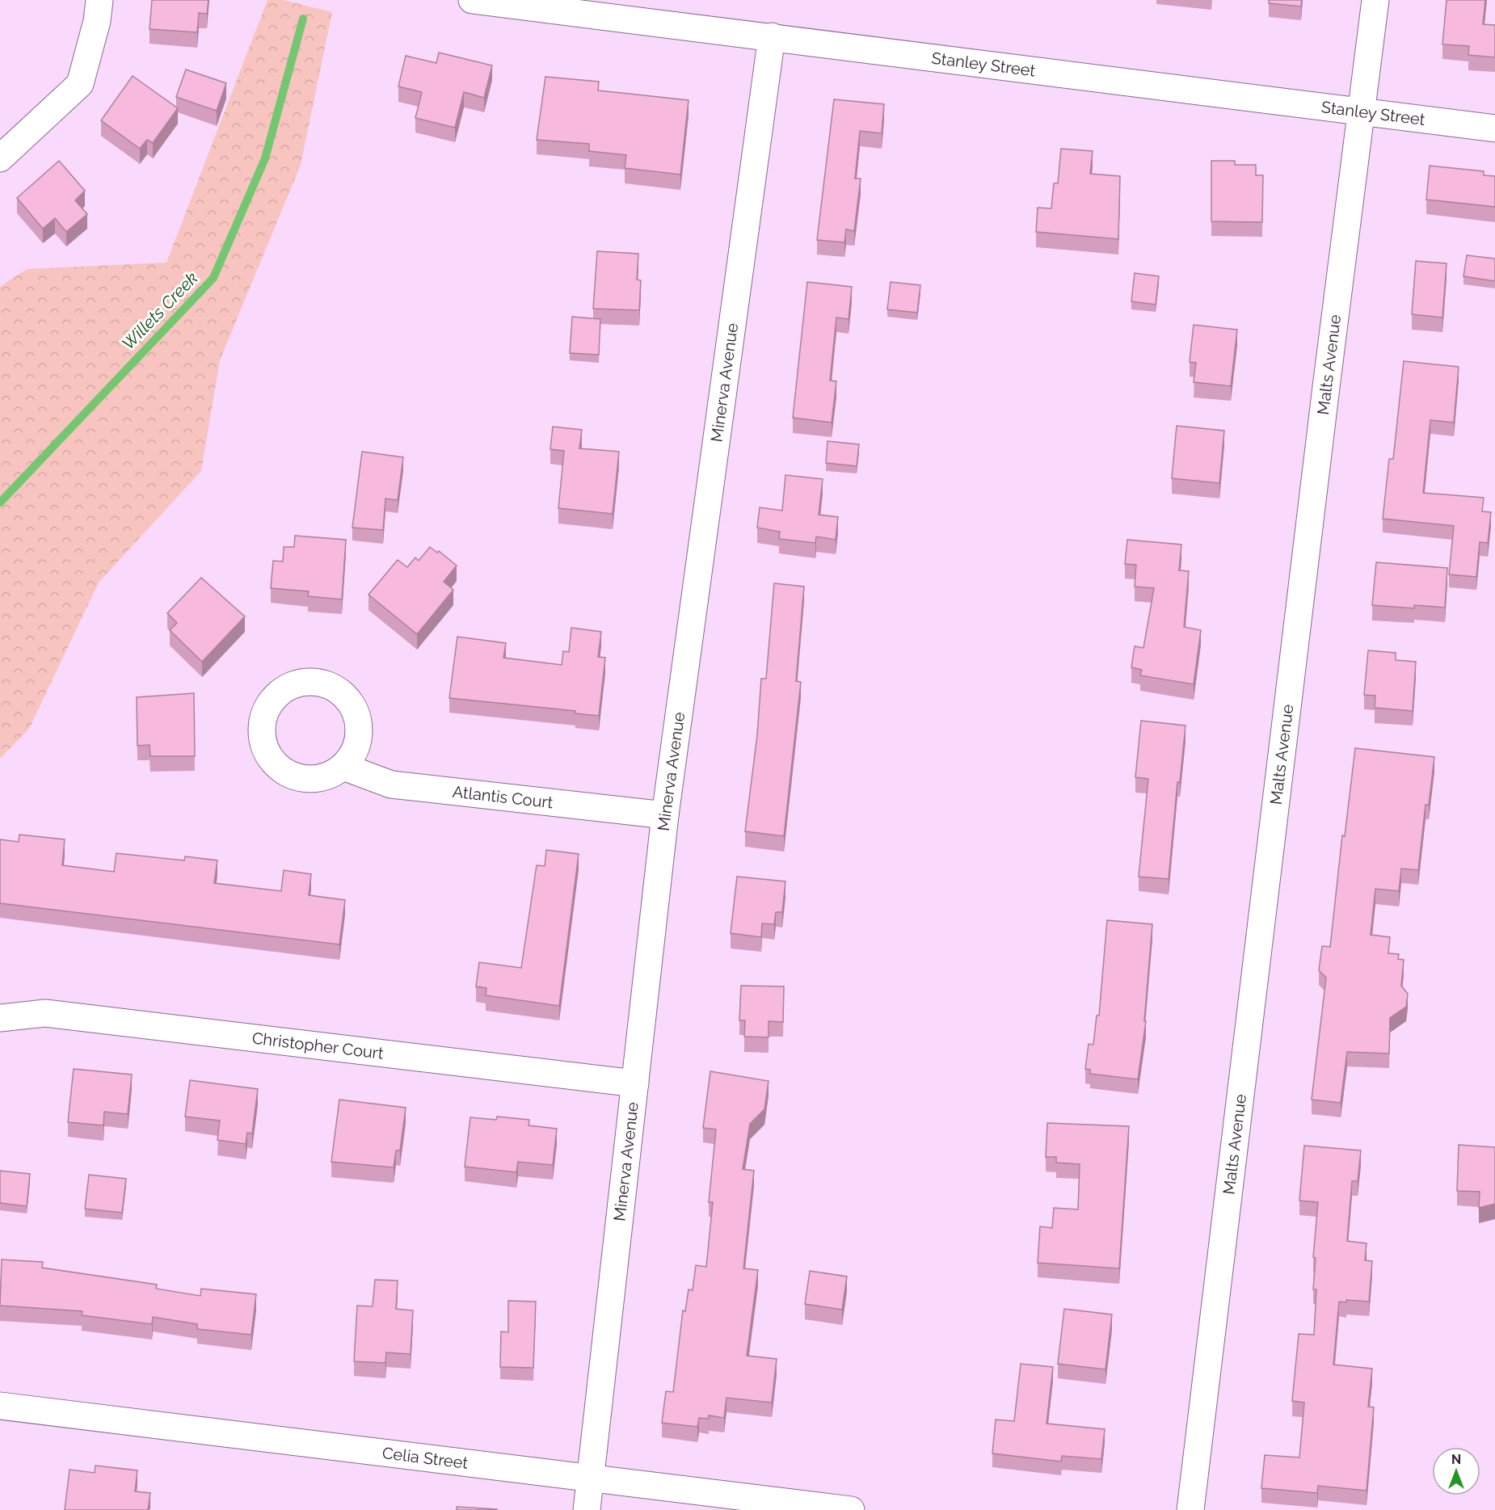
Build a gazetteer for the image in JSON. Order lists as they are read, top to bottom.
{
  "streets": {
    "street": [
      "Stanley Street",
      "Malts Avenue",
      "Minerva Avenue",
      "Atlantis Court",
      "Christopher Court",
      "Celia Street"
    ]
  },
  "crossings": [
    ["Stanley Street", "Malts Avenue"],
    ["Stanley Street", "Minerva Avenue"],
    ["Minerva Avenue", "Atlantis Court"],
    ["Minerva Avenue", "Christopher Court"],
    ["Minerva Avenue", "Celia Street"]
  ],
  "water": ["Willets Creek"],
  "north": "top"
}
